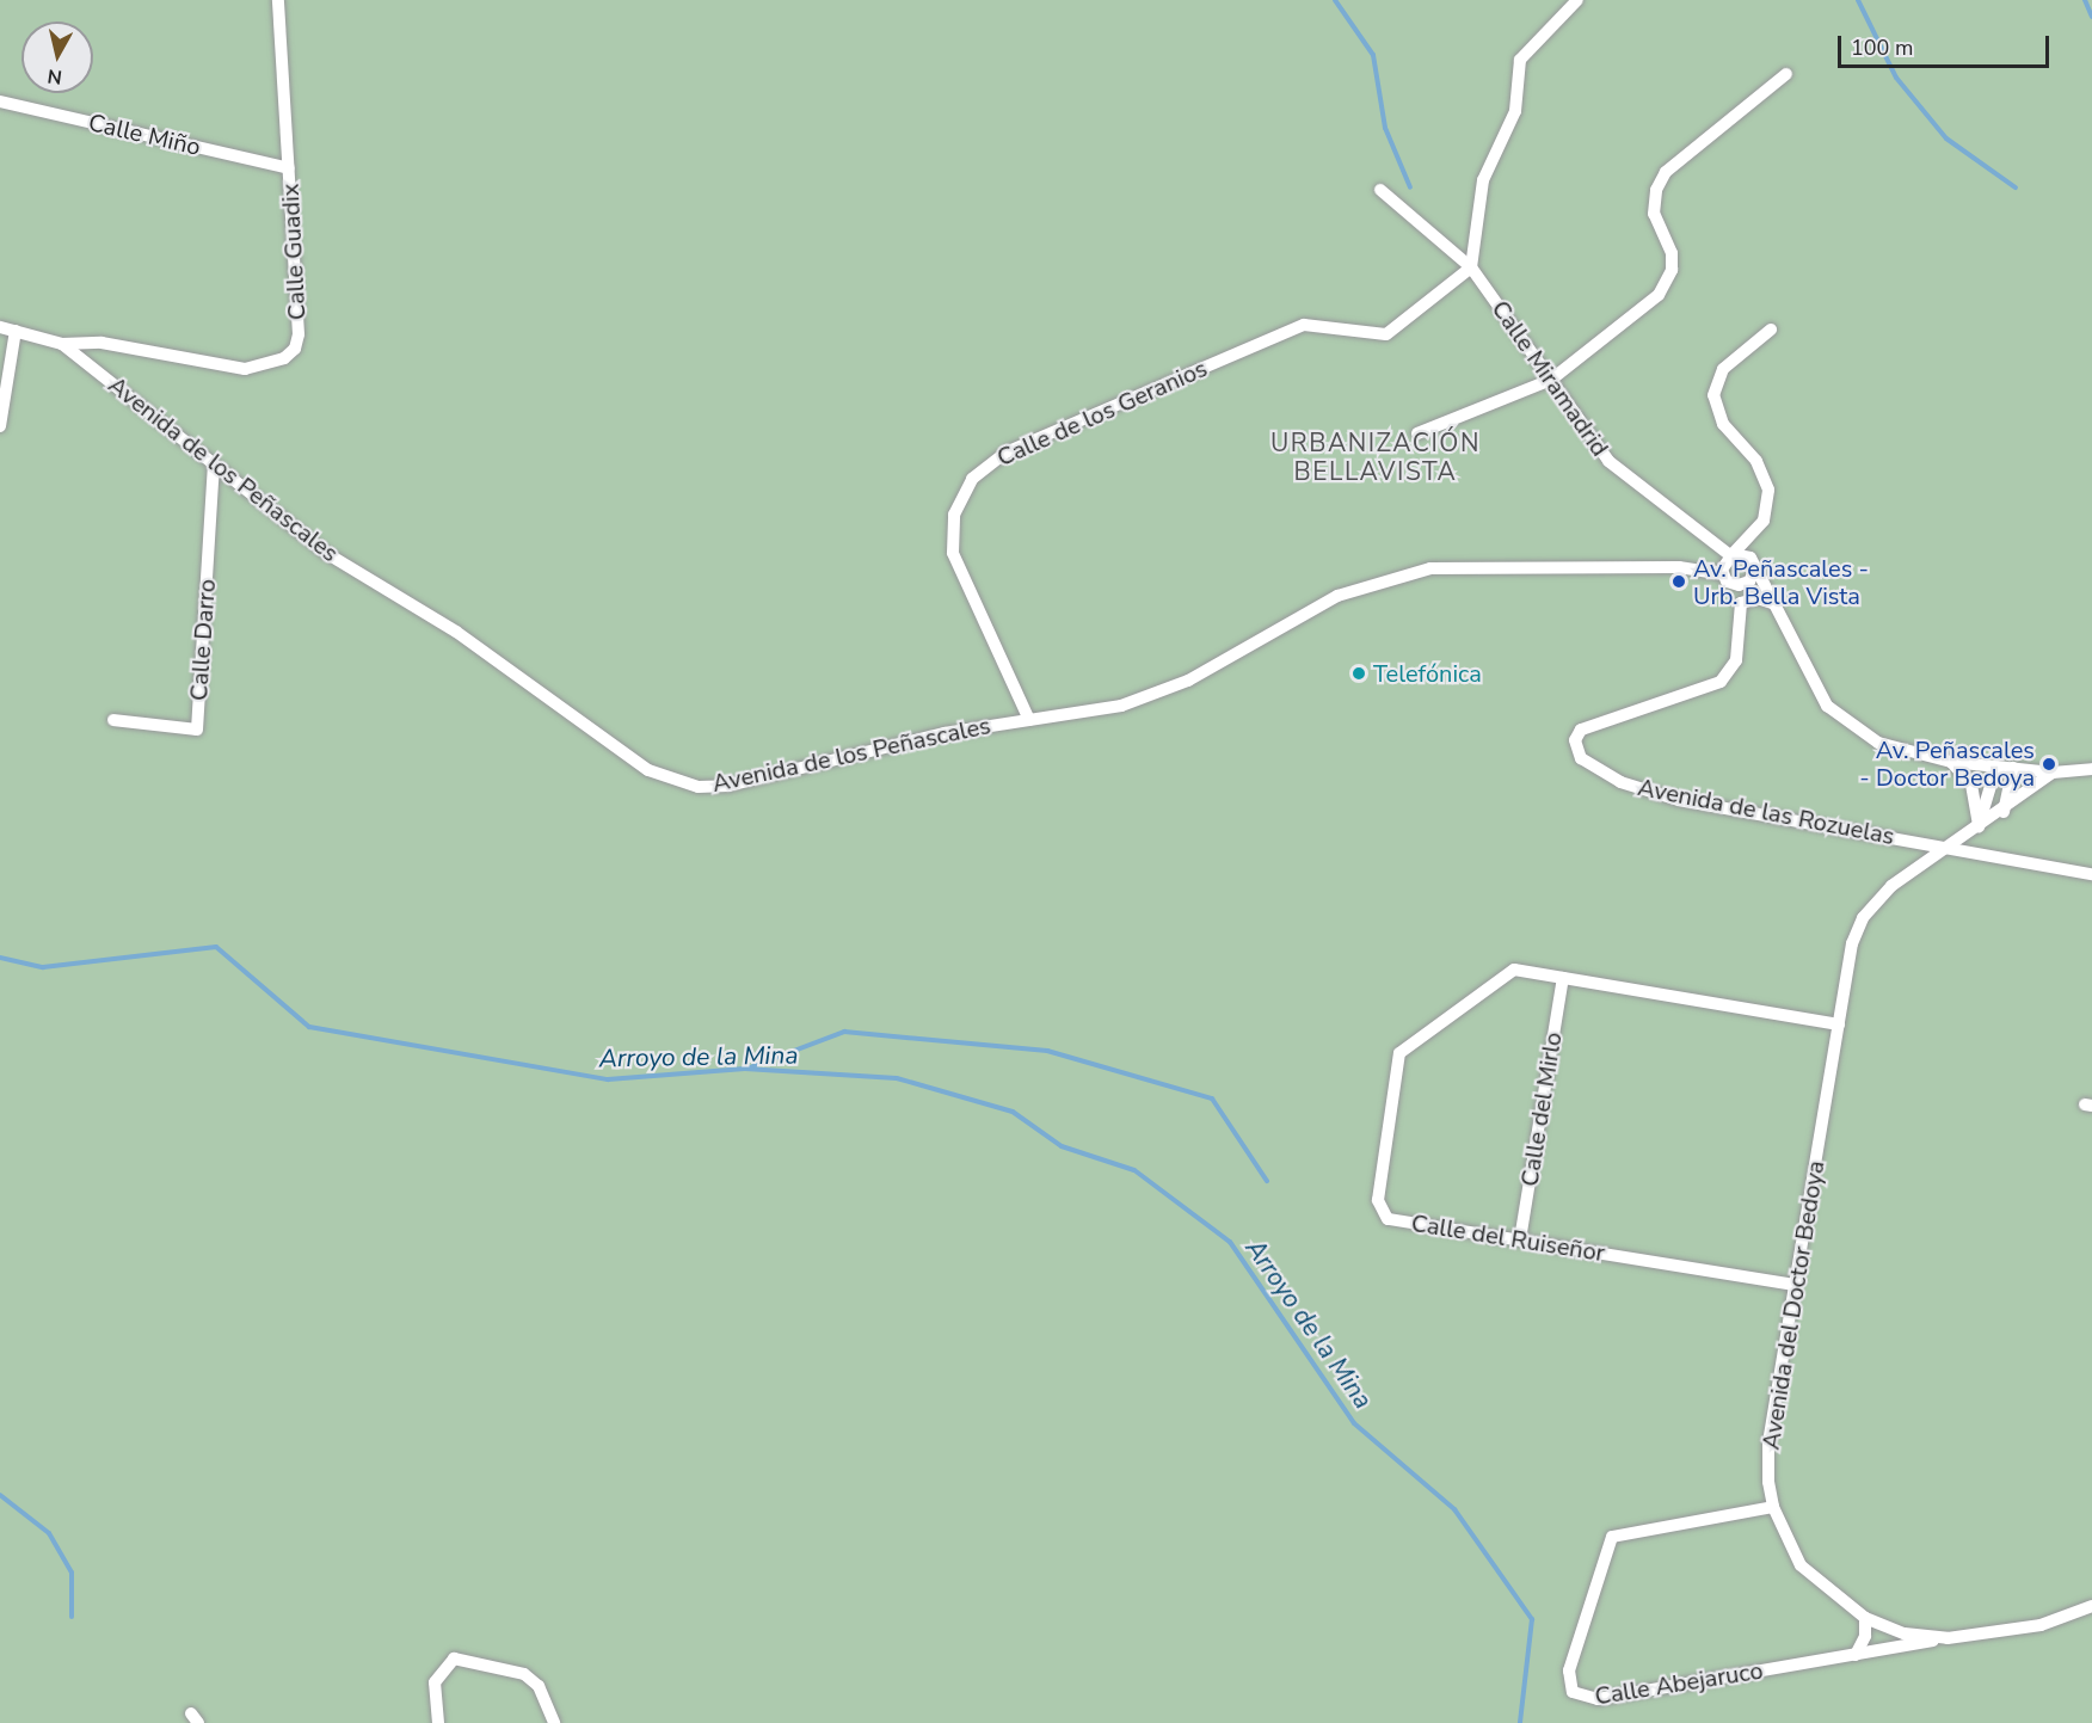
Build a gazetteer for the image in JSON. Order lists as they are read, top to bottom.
{
  "streets": {
    "street": [
      "Calle Miño",
      "Calle Guadix",
      "Calle Miramadrid",
      "Calle de los Geranios",
      "Avenida de los Peñascales",
      "Calle Darro",
      "Avenida de las Rozuelas",
      "Calle del Mirlo",
      "Calle del Ruiseñor",
      "Avenida del Doctor Bedoya",
      "Calle Abejaruco"
    ]
  },
  "crossings": [
    ["Calle Miño", "Calle Guadix"],
    ["Calle Guadix", "Avenida de los Peñascales"],
    ["Calle Miramadrid", "Calle de los Geranios"],
    ["Calle Miramadrid", "Avenida de los Peñascales"],
    ["Calle de los Geranios", "Avenida de los Peñascales"],
    ["Avenida de los Peñascales", "Calle Darro"],
    ["Avenida de las Rozuelas", "Avenida del Doctor Bedoya"],
    ["Calle del Mirlo", "Calle del Ruiseñor"],
    ["Calle del Ruiseñor", "Avenida del Doctor Bedoya"],
    ["Avenida del Doctor Bedoya", "Calle Abejaruco"]
  ],
  "districts": ["URBANIZACIÓN BELLAVISTA"],
  "water": ["Arroyo de la Mina"],
  "places": ["Av. Peñascales - Urb. Bella Vista", "Telefónica", "Av. Peñascales - Doctor Bedoya"],
  "scale_bar": "100 m",
  "north": "bottom"
}
